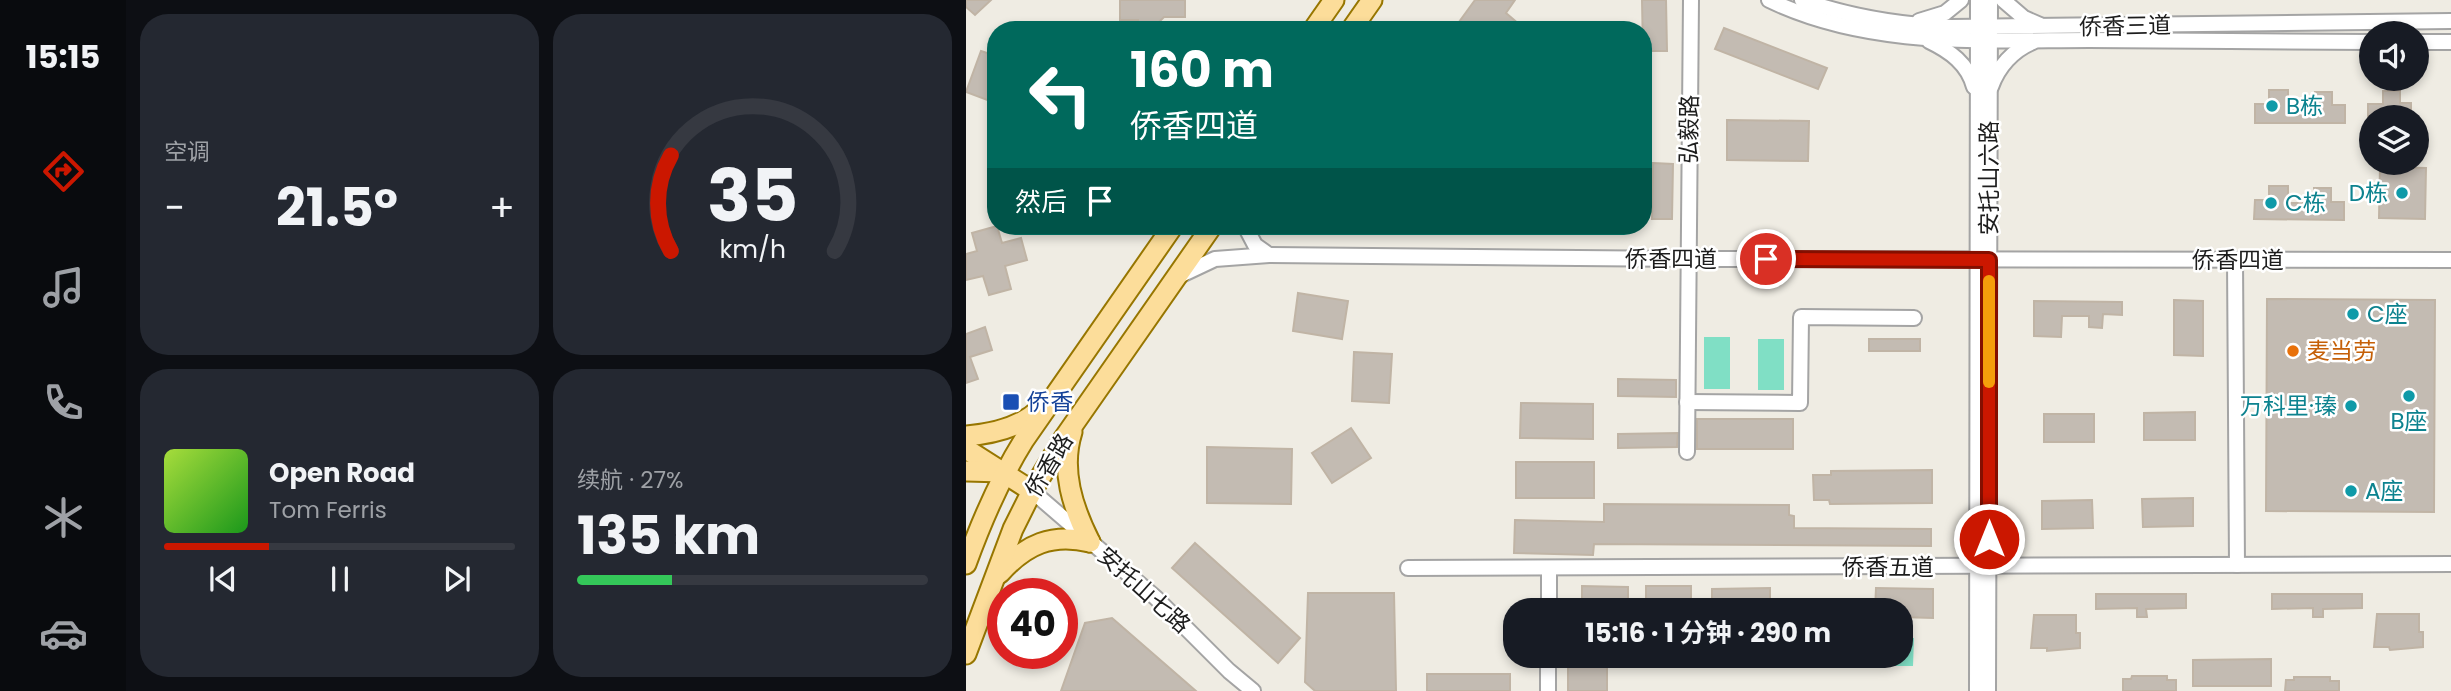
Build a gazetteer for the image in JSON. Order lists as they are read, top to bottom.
{
  "streets": {
    "main road": ["侨香路"],
    "street": [
      "侨香三道",
      "弘毅路",
      "安托山六路",
      "侨香四道",
      "侨香五道",
      "安托山七路"
    ]
  },
  "crossings": [
    ["侨香三道", "安托山六路"],
    ["弘毅路", "侨香四道"],
    ["安托山六路", "侨香四道"],
    ["安托山六路", "侨香五道"],
    ["侨香四道", "侨香路"],
    ["侨香路", "安托山七路"]
  ],
  "places": {
    "other": [
      "B栋",
      "D栋",
      "C栋",
      "C座",
      "麦当劳",
      "B座",
      "万科里·瑧",
      "A座"
    ],
    "transit": ["侨香"]
  },
  "page": {
    "tabs": "15:15",
    "tile": [
      "空调",
      ["续航 · 27%", "135 km"]
    ],
    "turn": ["160 m", "侨香四道"],
    "then": "然后",
    "heat": ["−", "21.5°", "+"],
    "song": ["Open Road", "Tom Ferris"],
    "limit": "40",
    "trip": "15:16 · 1 分钟 · 290 m",
    "gauge": ["35", "km/h"]
  }
}
